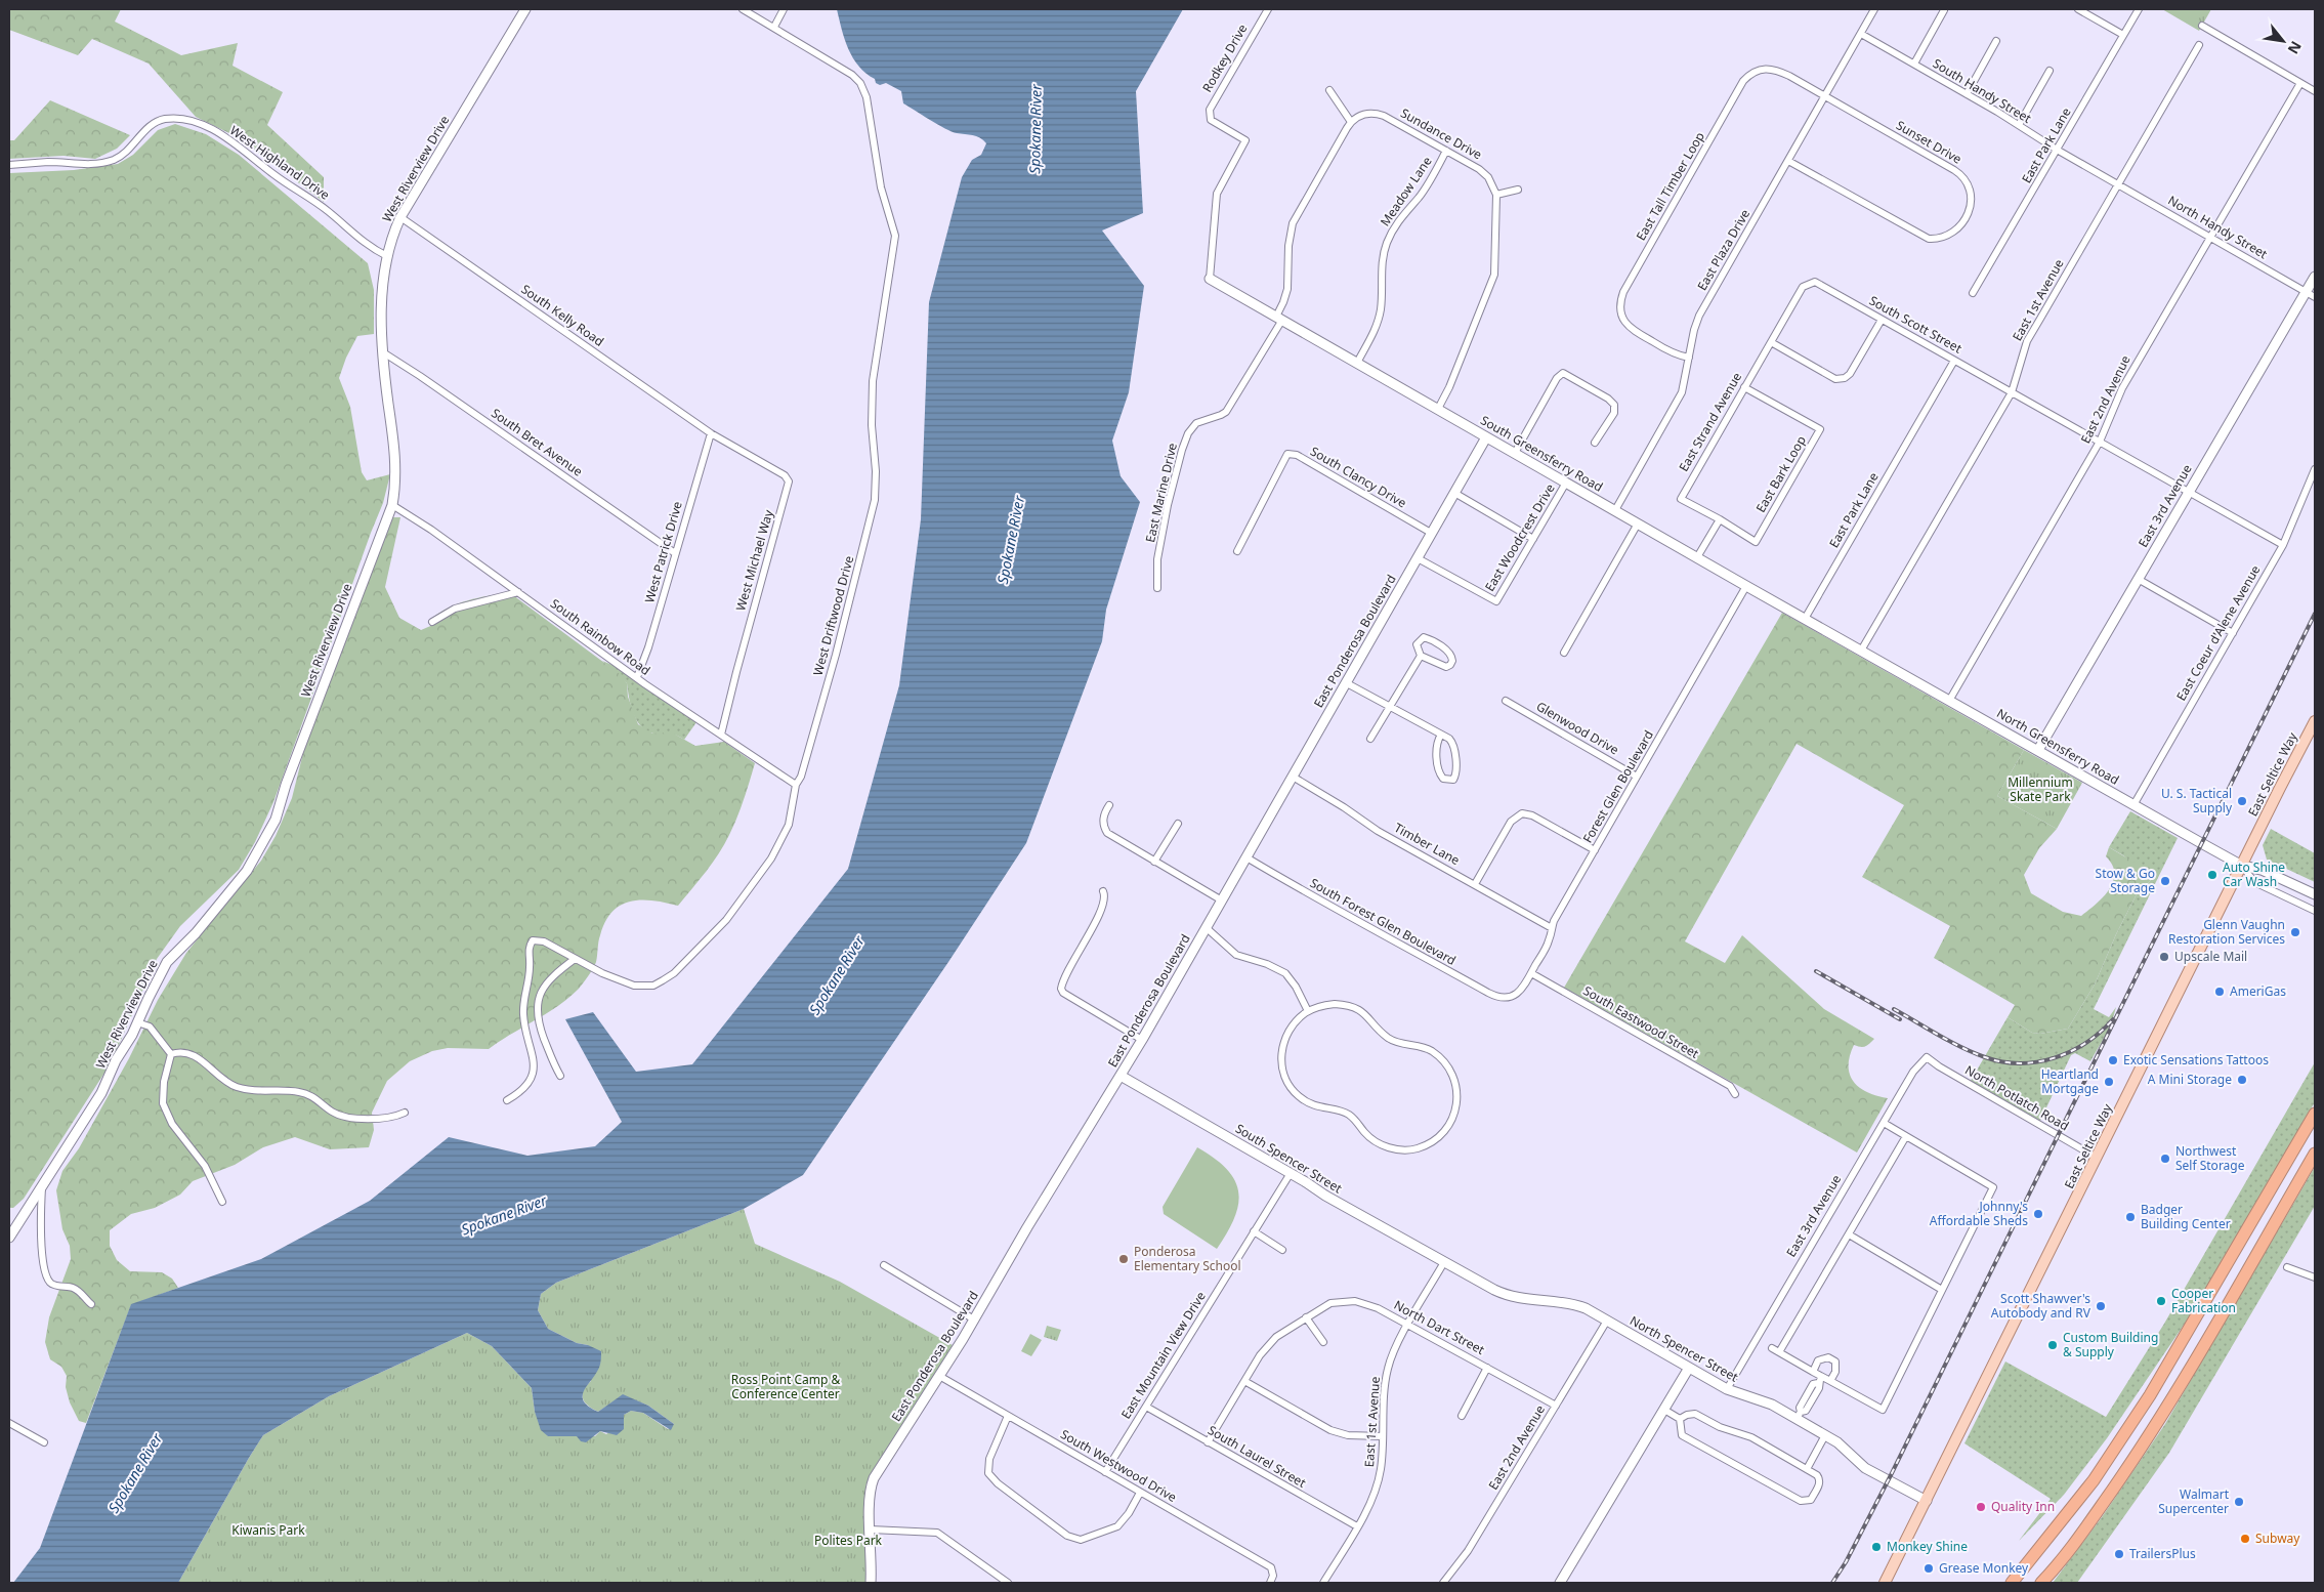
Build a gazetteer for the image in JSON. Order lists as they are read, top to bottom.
{
  "streets": {
    "main road": ["East Seltice Way"],
    "street": [
      "Rodkey Drive",
      "South Handy Street",
      "Sundance Drive",
      "Sunset Drive",
      "East Park Lane",
      "West Highland Drive",
      "West Riverview Drive",
      "East Tall Timber Loop",
      "Meadow Lane",
      "North Handy Street",
      "East Plaza Drive",
      "East 1st Avenue",
      "South Kelly Road",
      "South Scott Street",
      "East 2nd Avenue",
      "East Strand Avenue",
      "South Bret Avenue",
      "South Greensferry Road",
      "East Bark Loop",
      "South Clancy Drive",
      "East Marine Drive",
      "East 3rd Avenue",
      "East Woodcrest Drive",
      "West Patrick Drive",
      "West Michael Way",
      "West Driftwood Drive",
      "East Coeur d'Alene Avenue",
      "South Rainbow Road",
      "East Ponderosa Boulevard",
      "Glenwood Drive",
      "North Greensferry Road",
      "Forest Glen Boulevard",
      "Timber Lane",
      "South Forest Glen Boulevard",
      "South Eastwood Street",
      "North Potlatch Road",
      "South Spencer Street",
      "North Dart Street",
      "North Spencer Street",
      "East Mountain View Drive",
      "South Laurel Street",
      "South Westwood Drive"
    ]
  },
  "crossings": [
    ["Rodkey Drive", "South Greensferry Road"],
    ["South Handy Street", "East Park Lane"],
    ["South Handy Street", "North Handy Street"],
    ["South Handy Street", "East Plaza Drive"],
    ["South Handy Street", "East 1st Avenue"],
    ["Sundance Drive", "Meadow Lane"],
    ["Sundance Drive", "South Greensferry Road"],
    ["Sunset Drive", "East Tall Timber Loop"],
    ["Sunset Drive", "East Plaza Drive"],
    ["East Park Lane", "South Scott Street"],
    ["East Park Lane", "South Greensferry Road"],
    ["West Highland Drive", "West Riverview Drive"],
    ["West Riverview Drive", "South Kelly Road"],
    ["West Riverview Drive", "South Bret Avenue"],
    ["West Riverview Drive", "South Rainbow Road"],
    ["East Tall Timber Loop", "East Plaza Drive"],
    ["Meadow Lane", "South Greensferry Road"],
    ["North Handy Street", "East 1st Avenue"],
    ["North Handy Street", "East 2nd Avenue"],
    ["North Handy Street", "East 3rd Avenue"],
    ["East Plaza Drive", "South Greensferry Road"],
    ["East 1st Avenue", "South Scott Street"],
    ["East 1st Avenue", "South Greensferry Road"],
    ["East 1st Avenue", "North Greensferry Road"],
    ["East 1st Avenue", "South Spencer Street"],
    ["East 1st Avenue", "North Dart Street"],
    ["East 1st Avenue", "North Spencer Street"],
    ["East 1st Avenue", "South Laurel Street"],
    ["South Kelly Road", "West Patrick Drive"],
    ["South Kelly Road", "West Michael Way"],
    ["South Scott Street", "East 2nd Avenue"],
    ["South Scott Street", "East Strand Avenue"],
    ["South Scott Street", "East 3rd Avenue"],
    ["South Scott Street", "East Coeur d'Alene Avenue"],
    ["East 2nd Avenue", "North Greensferry Road"],
    ["East 2nd Avenue", "North Dart Street"],
    ["East 2nd Avenue", "North Spencer Street"],
    ["East Strand Avenue", "East Bark Loop"],
    ["South Bret Avenue", "West Patrick Drive"],
    ["South Greensferry Road", "East Marine Drive"],
    ["South Greensferry Road", "East Woodcrest Drive"],
    ["South Greensferry Road", "East Ponderosa Boulevard"],
    ["South Greensferry Road", "North Greensferry Road"],
    ["South Greensferry Road", "Forest Glen Boulevard"],
    ["South Clancy Drive", "East Ponderosa Boulevard"],
    ["East 3rd Avenue", "North Greensferry Road"],
    ["East 3rd Avenue", "North Potlatch Road"],
    ["East 3rd Avenue", "North Spencer Street"],
    ["East Woodcrest Drive", "East Ponderosa Boulevard"],
    ["West Patrick Drive", "West Michael Way"],
    ["West Patrick Drive", "South Rainbow Road"],
    ["West Michael Way", "South Rainbow Road"],
    ["West Driftwood Drive", "South Rainbow Road"],
    ["East Coeur d'Alene Avenue", "North Greensferry Road"],
    ["East Ponderosa Boulevard", "Timber Lane"],
    ["East Ponderosa Boulevard", "South Forest Glen Boulevard"],
    ["East Ponderosa Boulevard", "South Spencer Street"],
    ["East Ponderosa Boulevard", "South Westwood Drive"],
    ["Glenwood Drive", "Forest Glen Boulevard"],
    ["North Greensferry Road", "East Seltice Way"],
    ["East Seltice Way", "North Potlatch Road"],
    ["East Seltice Way", "North Spencer Street"],
    ["Forest Glen Boulevard", "Timber Lane"],
    ["Forest Glen Boulevard", "South Forest Glen Boulevard"],
    ["Forest Glen Boulevard", "South Eastwood Street"],
    ["South Spencer Street", "North Spencer Street"],
    ["South Spencer Street", "East Mountain View Drive"],
    ["North Dart Street", "South Laurel Street"],
    ["East Mountain View Drive", "South Laurel Street"],
    ["East Mountain View Drive", "South Westwood Drive"]
  ],
  "water": ["Spokane River"],
  "parks": [
    "Millennium Skate Park",
    "Ross Point Camp & Conference Center",
    "Kiwanis Park",
    "Polites Park"
  ],
  "places": [
    "U. S. Tactical Supply",
    "Auto Shine Car Wash",
    "Stow & Go Storage",
    "Glenn Vaughn Restoration Services",
    "Upscale Mail",
    "AmeriGas",
    "Exotic Sensations Tattoos",
    "A Mini Storage",
    "Heartland Mortgage",
    "Northwest Self Storage",
    "Johnny's Affordable Sheds",
    "Badger Building Center",
    "Ponderosa Elementary School",
    "Cooper Fabrication",
    "Scott Shawver's Autobody and RV",
    "Custom Building & Supply",
    "Walmart Supercenter",
    "Quality Inn",
    "Subway",
    "Monkey Shine",
    "TrailersPlus",
    "Grease Monkey"
  ],
  "north": "bottom right"
}
